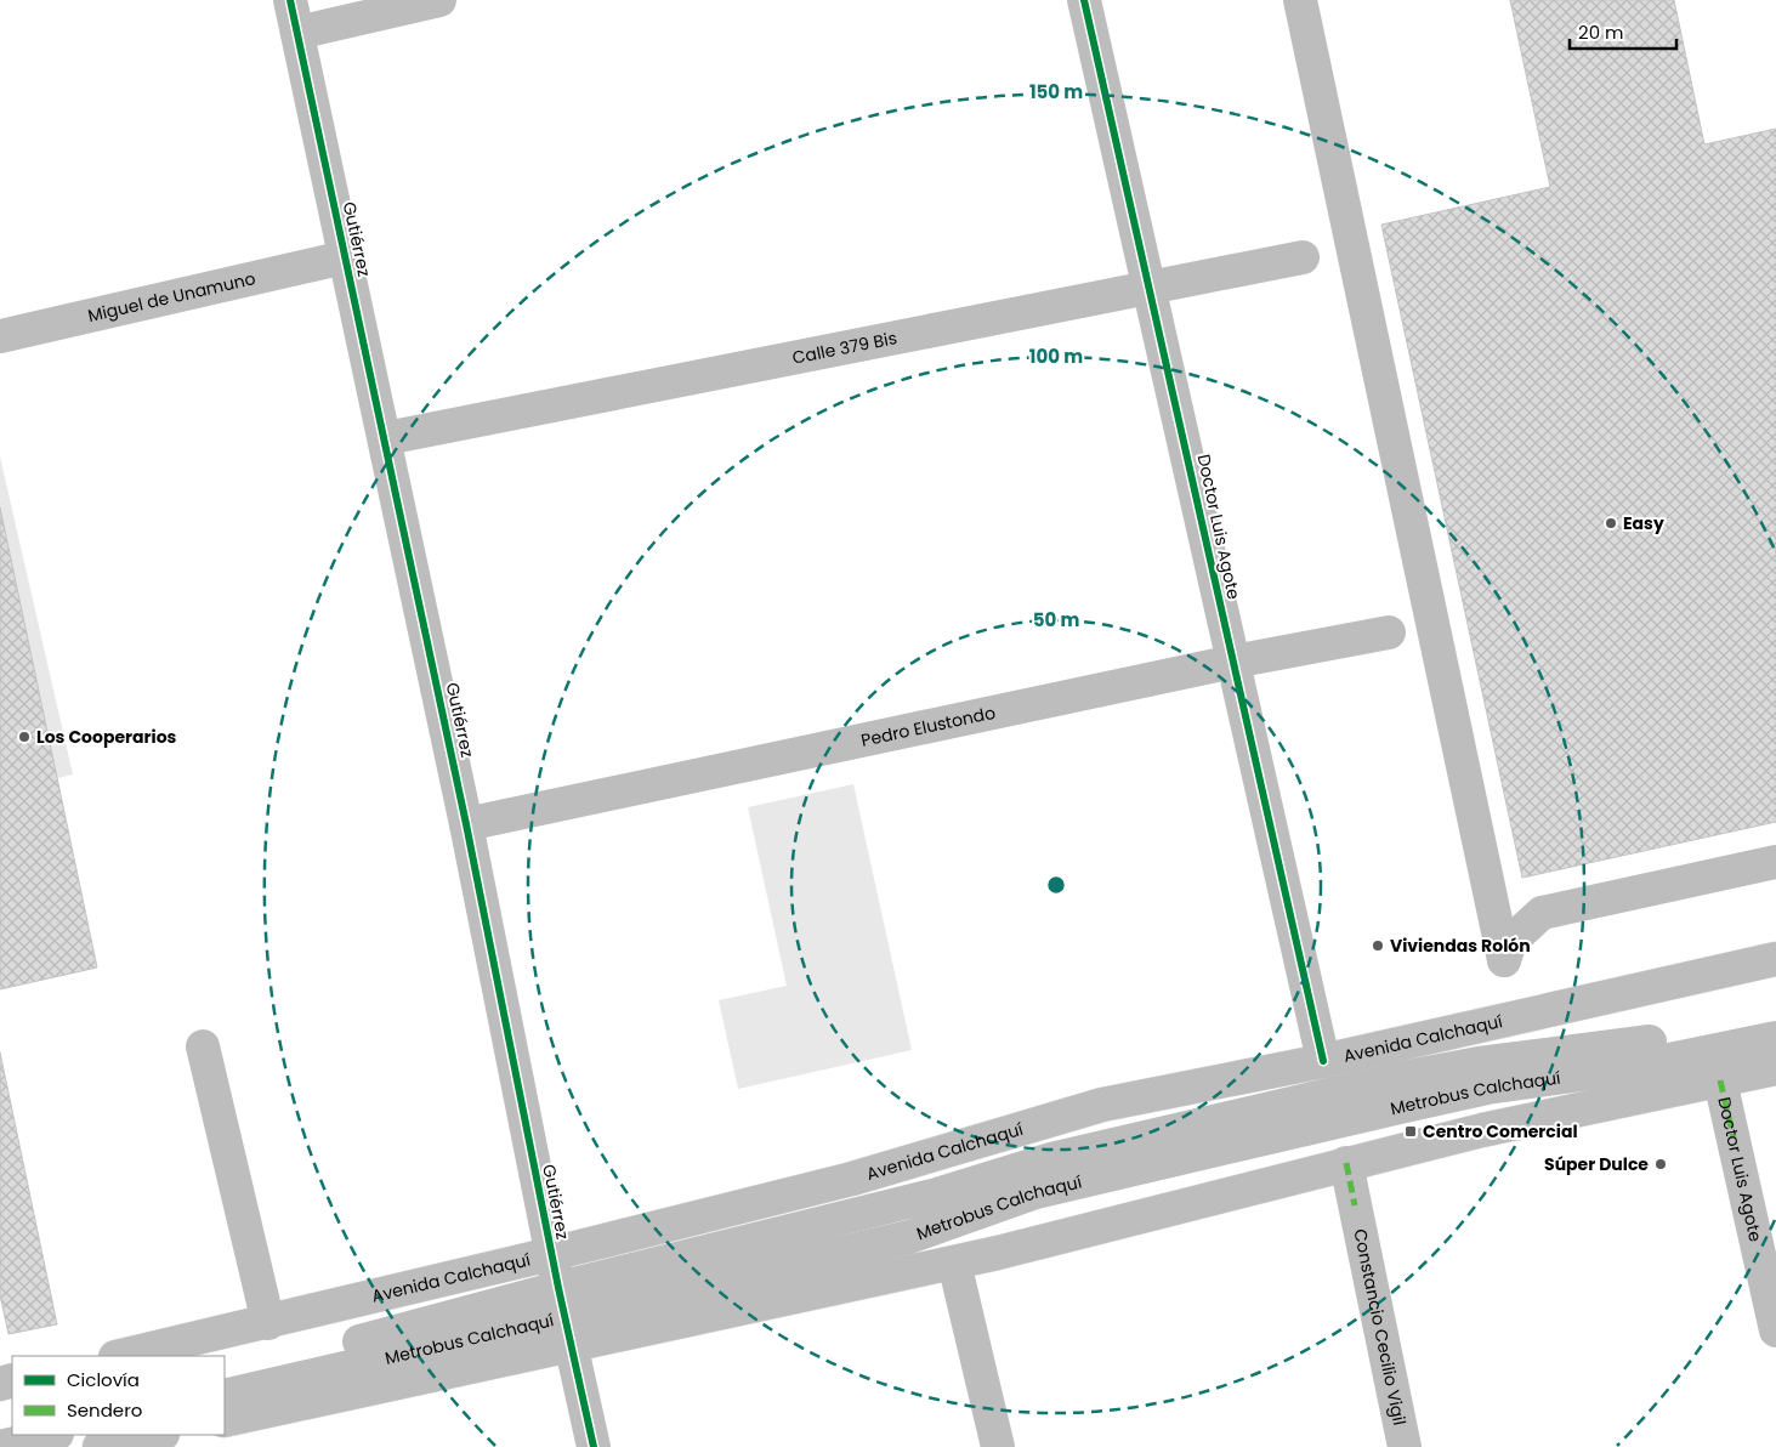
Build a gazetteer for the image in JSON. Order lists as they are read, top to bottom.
{
  "streets": {
    "street": [
      "Gutiérrez",
      "Miguel de Unamuno",
      "Calle 379 Bis",
      "Doctor Luis Agote",
      "Pedro Elustondo",
      "Avenida Calchaquí",
      "Metrobus Calchaquí",
      "Constancio Cecilio Vigil"
    ]
  },
  "crossings": [
    ["Gutiérrez", "Miguel de Unamuno"],
    ["Gutiérrez", "Calle 379 Bis"],
    ["Gutiérrez", "Pedro Elustondo"],
    ["Gutiérrez", "Avenida Calchaquí"],
    ["Gutiérrez", "Metrobus Calchaquí"],
    ["Calle 379 Bis", "Doctor Luis Agote"],
    ["Doctor Luis Agote", "Pedro Elustondo"],
    ["Doctor Luis Agote", "Avenida Calchaquí"]
  ],
  "places": {
    "other": [
      "Easy",
      "Los Cooperarios",
      "Viviendas Rolón",
      "Súper Dulce"
    ],
    "transit": ["Centro Comercial"]
  },
  "legend": ["Ciclovía", "Sendero"],
  "scale_bar": "20 m",
  "rings": ["150 m", "100 m", "50 m"]
}
